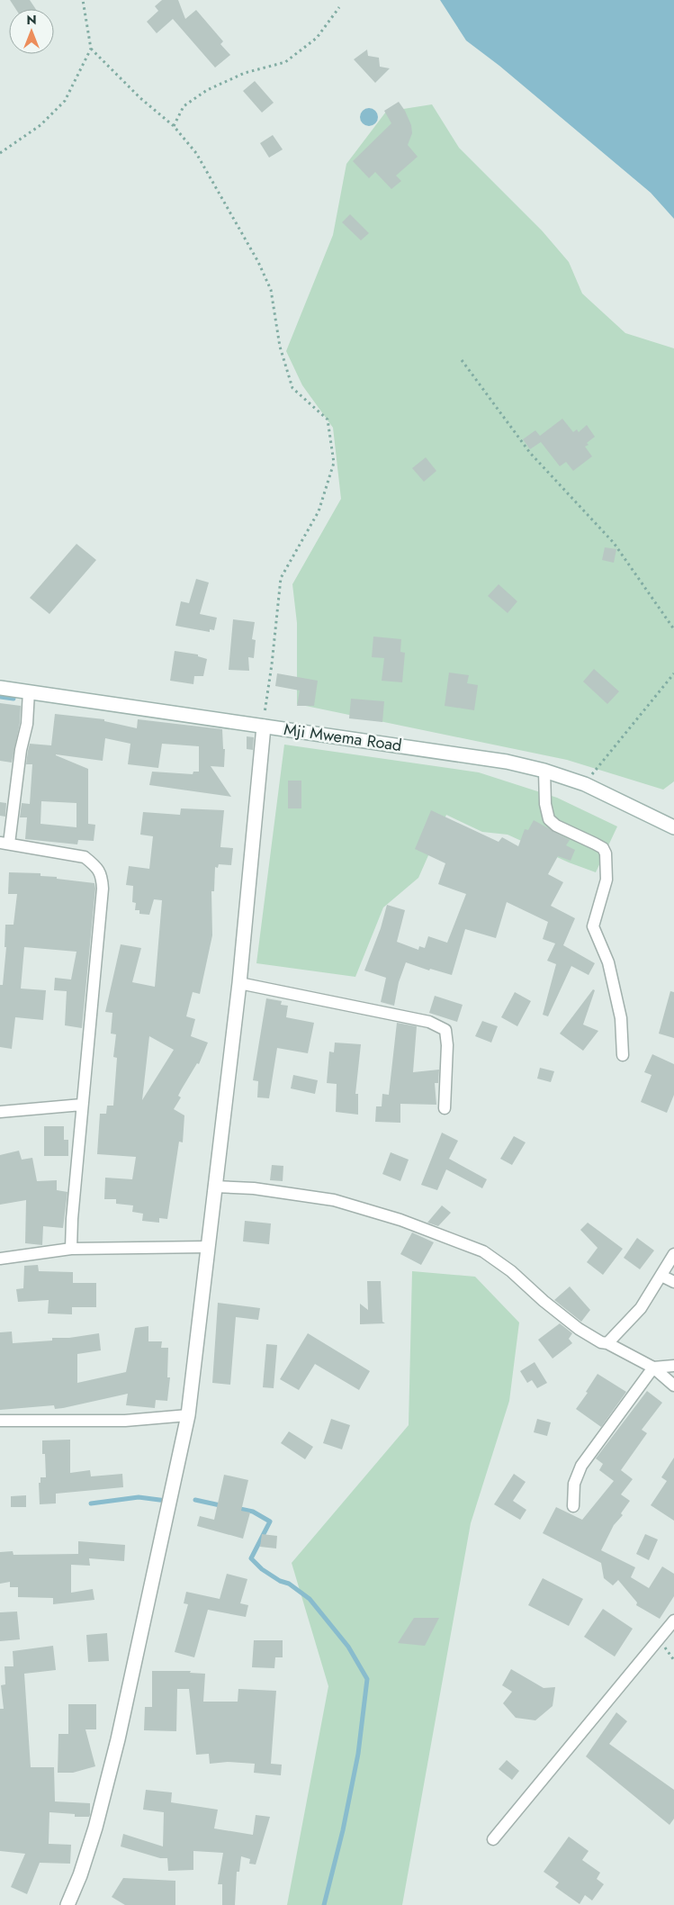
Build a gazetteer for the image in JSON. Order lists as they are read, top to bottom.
{
  "streets": {
    "street": ["Mji Mwema Road"]
  },
  "north": "top"
}
